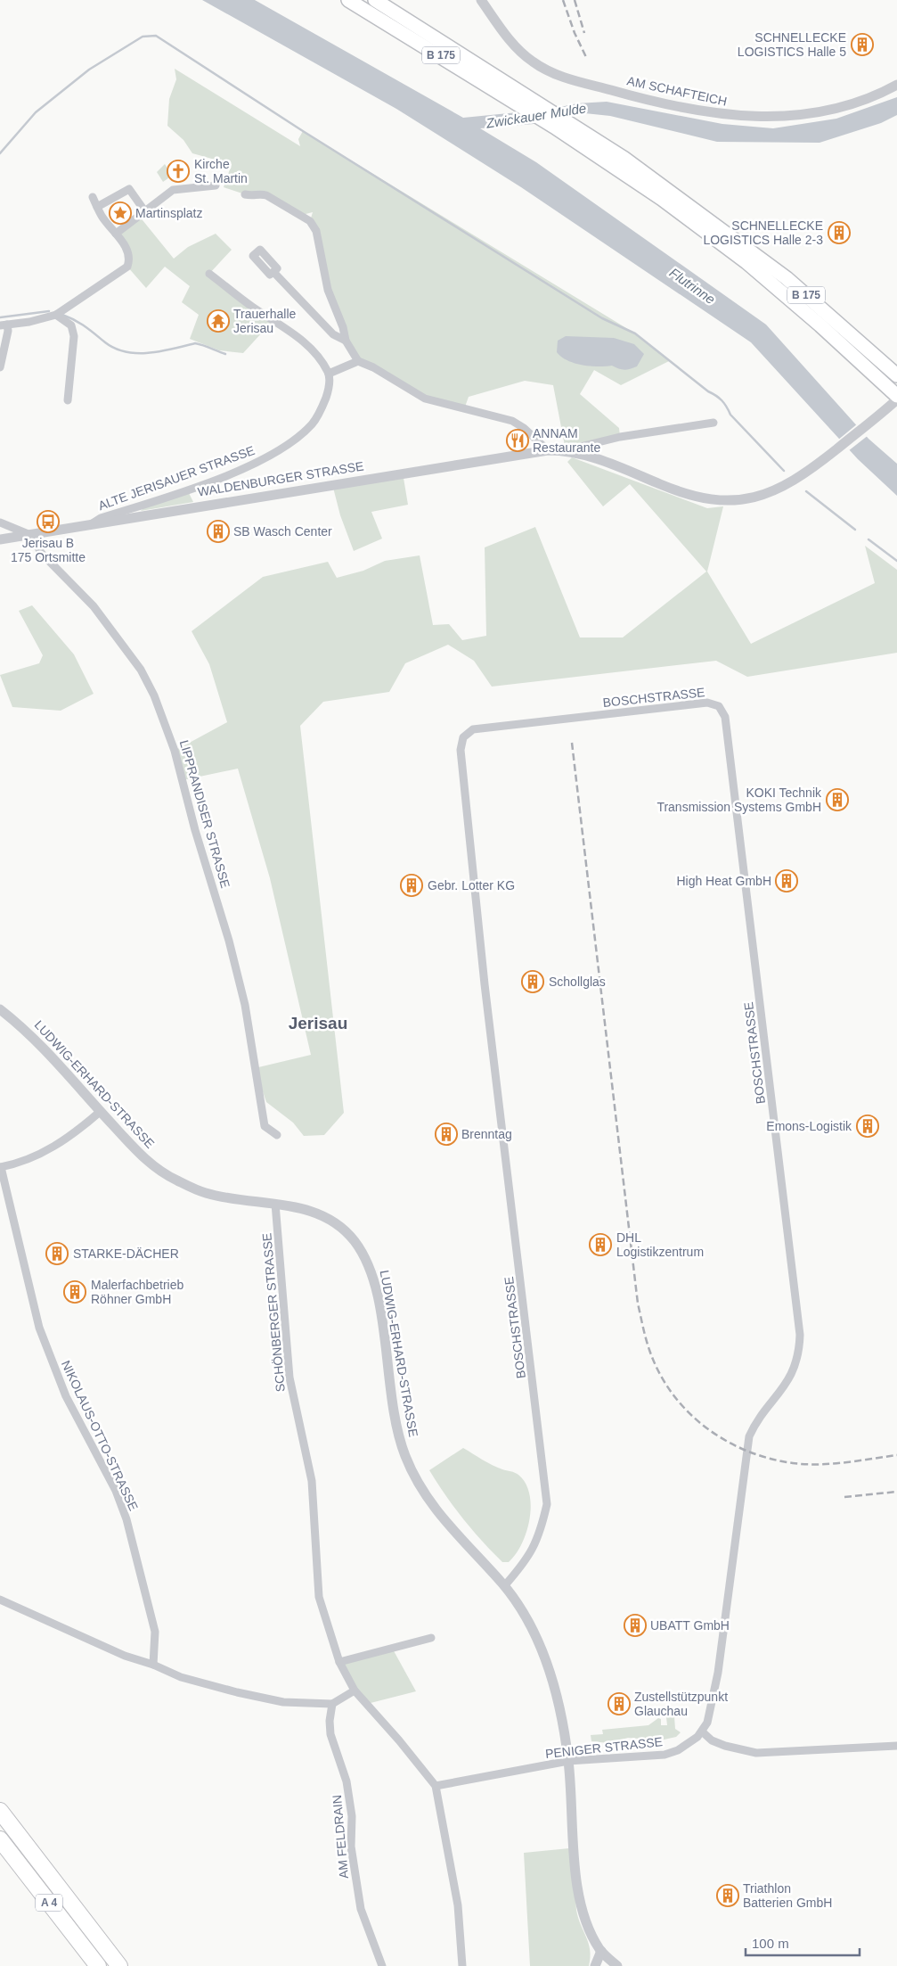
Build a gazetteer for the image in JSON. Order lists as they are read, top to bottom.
{
  "streets": {
    "highway": ["A 4"],
    "main road": ["B 175"],
    "street": [
      "AM SCHAFTEICH",
      "ALTE JERISAUER STRASSE",
      "WALDENBURGER STRASSE",
      "BOSCHSTRASSE",
      "LIPPRANDISER STRASSE",
      "LUDWIG-ERHARD-STRASSE",
      "SCHÖNBERGER STRASSE",
      "NIKOLAUS-OTTO-STRASSE",
      "PENIGER STRASSE",
      "AM FELDRAIN"
    ]
  },
  "crossings": [
    ["ALTE JERISAUER STRASSE", "WALDENBURGER STRASSE"],
    ["WALDENBURGER STRASSE", "LIPPRANDISER STRASSE"],
    ["BOSCHSTRASSE", "LUDWIG-ERHARD-STRASSE"],
    ["BOSCHSTRASSE", "PENIGER STRASSE"],
    ["LUDWIG-ERHARD-STRASSE", "SCHÖNBERGER STRASSE"],
    ["LUDWIG-ERHARD-STRASSE", "PENIGER STRASSE"],
    ["SCHÖNBERGER STRASSE", "PENIGER STRASSE"]
  ],
  "districts": ["Jerisau"],
  "water": ["Zwickauer Mulde", "Flutrinne"],
  "places": {
    "building": [
      "SCHNELLECKE LOGISTICS Halle 5",
      "SCHNELLECKE LOGISTICS Halle 2-3",
      "SB Wasch Center",
      "KOKI Technik Transmission Systems GmbH",
      "High Heat GmbH",
      "Gebr. Lotter KG",
      "Schollglas",
      "Emons-Logistik",
      "Brenntag",
      "DHL Logistikzentrum",
      "STARKE-DÄCHER",
      "Malerfachbetrieb Röhner GmbH",
      "UBATT GmbH",
      "Zustellstützpunkt Glauchau",
      "Triathlon Batterien GmbH"
    ],
    "church": ["Kirche St. Martin"],
    "place": ["Martinsplatz"],
    "temple": ["Trauerhalle Jerisau"],
    "restaurant": ["ANNAM Restaurante"],
    "bus stop": ["Jerisau B 175 Ortsmitte"]
  },
  "scale_bar": "100 m"
}
